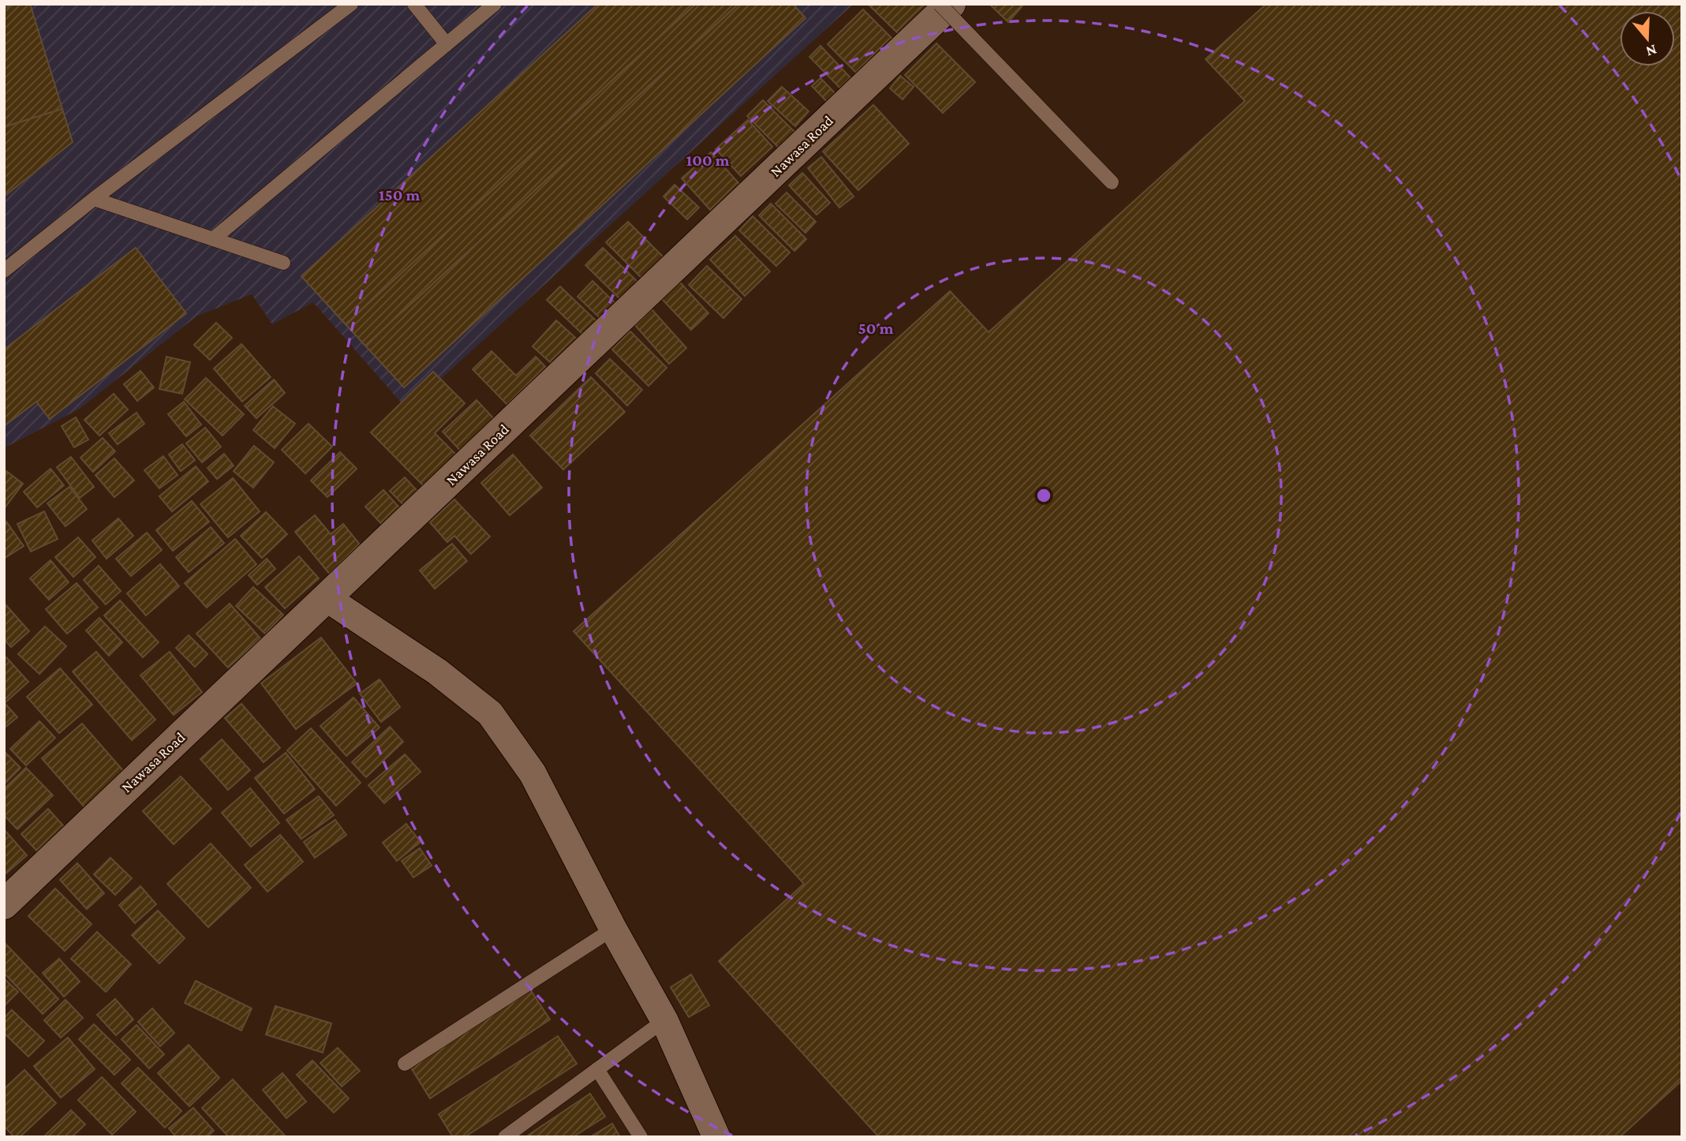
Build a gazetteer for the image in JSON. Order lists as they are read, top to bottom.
{
  "streets": {
    "street": ["Nawasa Road"]
  },
  "north": "bottom",
  "rings": ["100 m", "150 m", "50 m"]
}
